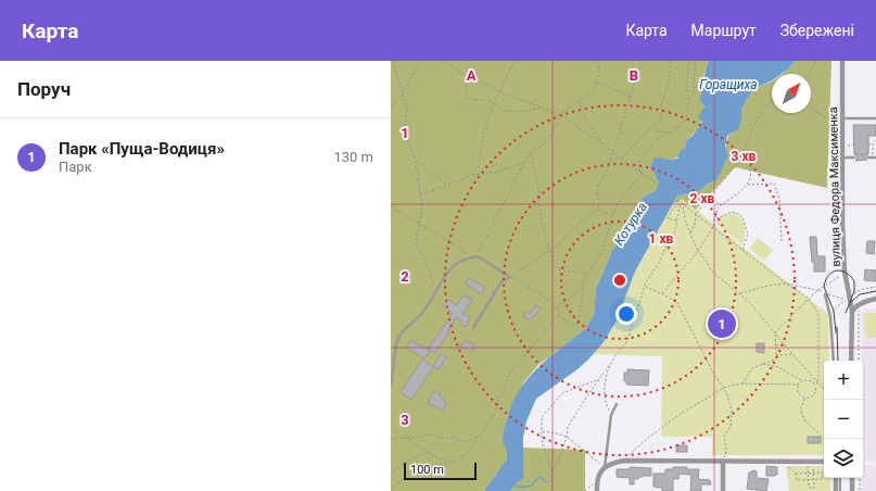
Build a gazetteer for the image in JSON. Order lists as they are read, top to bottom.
{
  "streets": {
    "street": ["вулиця Федора Максименка"]
  },
  "water": ["Горащиха", "Котурка"],
  "scale_bar": "100 m",
  "north": "top right",
  "page": {
    "header": "Карта",
    "nav": ["Карта", "Маршрут", "Збережені"],
    "heading": "Поруч",
    "list": [
      {
        "mark": "1",
        "name": "Парк «Пуща-Водиця»",
        "note": "Парк",
        "value": "130 m"
      }
    ],
    "pins": "1",
    "map_buttons": ["+", "−"],
    "scale": "100 m"
  },
  "grid": {
    "columns": ["A", "B"],
    "rows": ["1", "2", "3"]
  },
  "rings": ["3 хв", "2 хв", "1 хв"]
}
